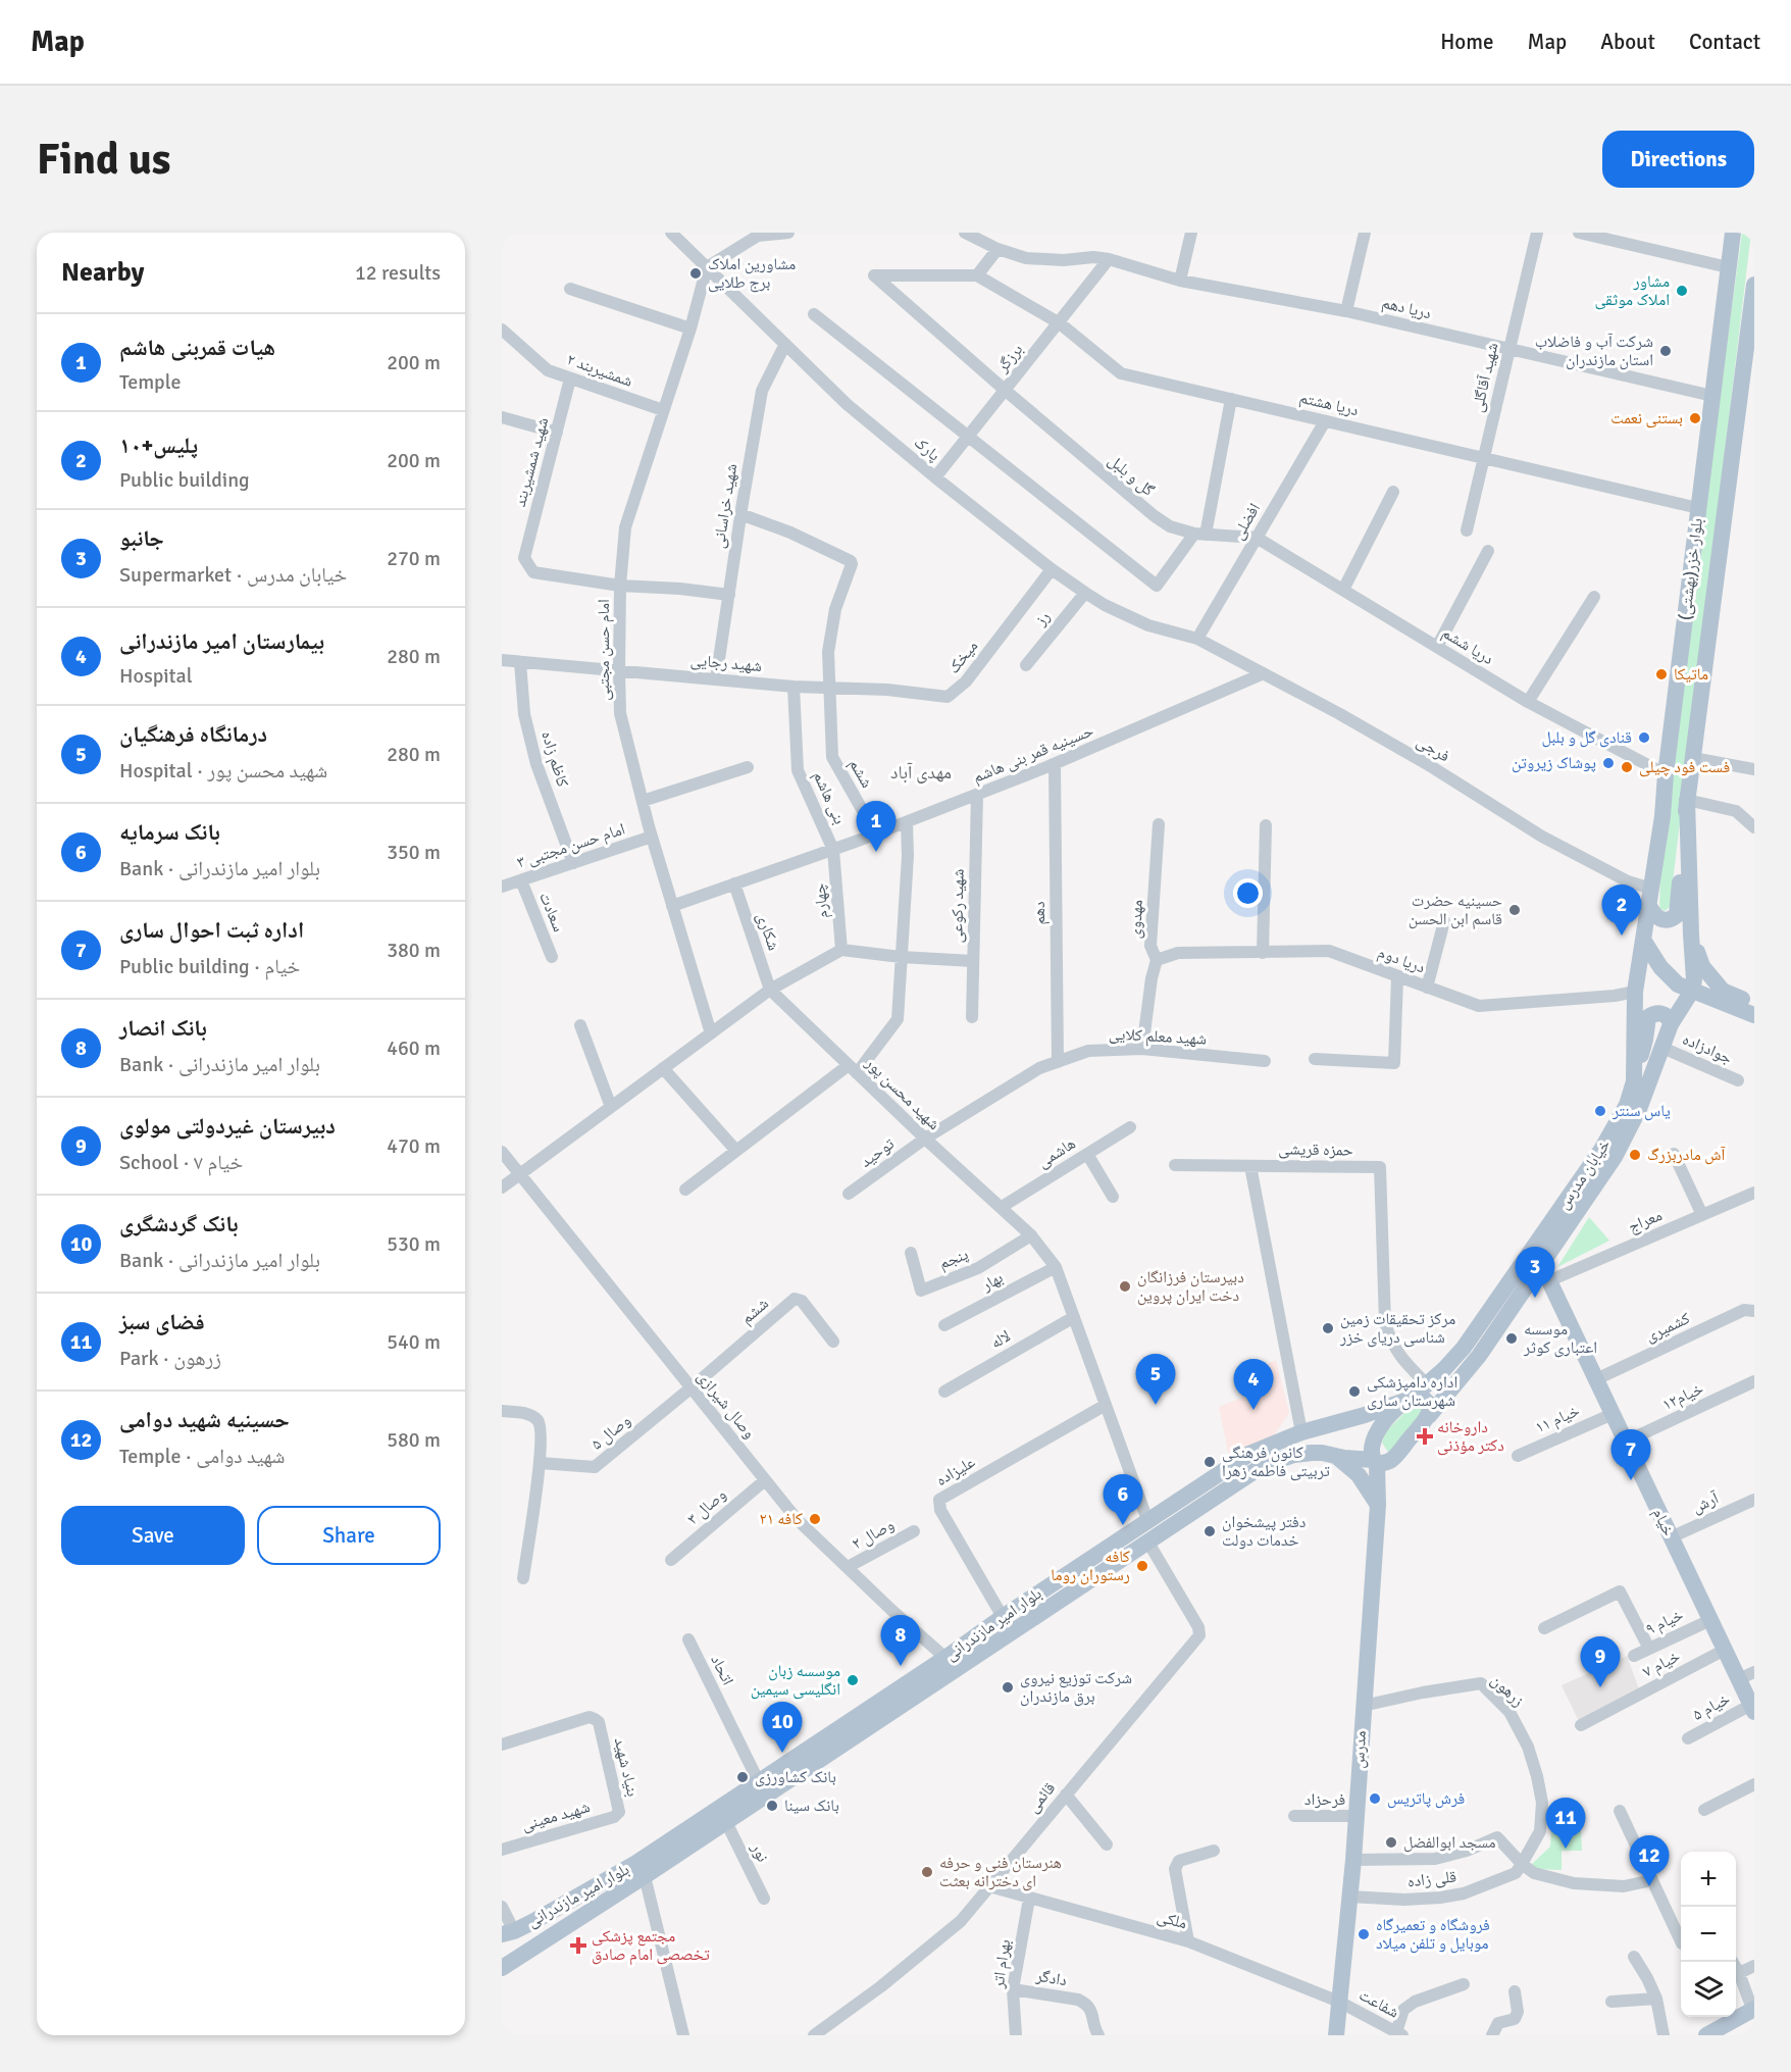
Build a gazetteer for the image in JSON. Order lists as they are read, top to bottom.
{
  "streets": {
    "main road": [
      "بلوار خزر(بهشتی)",
      "خیابان مدرس",
      "خیام",
      "بلوار امیر مازندرانی",
      "مدرس"
    ],
    "street": [
      "دریا دهم",
      "برزگر",
      "شمشیربند ۲",
      "شهید آقاگلی",
      "دریا هشتم",
      "پارک",
      "شهید شمشیربند",
      "گل و بلبل",
      "شهید خراسانی",
      "افضلی",
      "رز",
      "دریا ششم",
      "امام حسن مجتبی",
      "میخک",
      "شهید رجایی",
      "فرجی",
      "حسینیه قمر بنی هاشم",
      "کاظم زاده",
      "ششم",
      "بنی هاشم",
      "امام حسن مجتبی ۳",
      "چهارم",
      "شهید رکوعی",
      "سعادت",
      "دهم",
      "مهدوی",
      "شکاری",
      "دریا دوم",
      "شهید معلم کلایی",
      "جوادزاده",
      "شهید محسن پور",
      "حمزه قریشی",
      "توحید",
      "هاشمی",
      "معراج",
      "پنجم",
      "بهار",
      "کشمیری",
      "لاله",
      "خیام۱۲",
      "وصال شیرازی",
      "خیام ۱۱",
      "وصال ۵",
      "علیزاده",
      "آرش",
      "وصال ۳",
      "وصال ۲",
      "خیام ۹",
      "خیام ۷",
      "اتحاد",
      "زرهون",
      "خیام ۵",
      "بنیاد شهید",
      "قائمی",
      "فرحزاد",
      "شهید معینی",
      "نور",
      "قلی زاده",
      "ملکی",
      "بهرام اتر",
      "دادگر",
      "شفاعت"
    ]
  },
  "crossings": [
    ["دریا دهم", "برزگر"],
    ["دریا دهم", "شهید آقاگلی"],
    ["دریا دهم", "بلوار خزر(بهشتی)"],
    ["برزگر", "دریا هشتم"],
    ["برزگر", "پارک"],
    ["برزگر", "گل و بلبل"],
    ["شمشیربند ۲", "شهید شمشیربند"],
    ["شمشیربند ۲", "امام حسن مجتبی"],
    ["شهید آقاگلی", "دریا هشتم"],
    ["دریا هشتم", "گل و بلبل"],
    ["دریا هشتم", "افضلی"],
    ["دریا هشتم", "بلوار خزر(بهشتی)"],
    ["پارک", "شهید خراسانی"],
    ["پارک", "افضلی"],
    ["پارک", "رز"],
    ["پارک", "امام حسن مجتبی"],
    ["پارک", "میخک"],
    ["پارک", "فرجی"],
    ["شهید شمشیربند", "شهید خراسانی"],
    ["شهید شمشیربند", "امام حسن مجتبی"],
    ["گل و بلبل", "افضلی"],
    ["گل و بلبل", "دریا ششم"],
    ["شهید خراسانی", "شهید رجایی"],
    ["شهید خراسانی", "ششم"],
    ["افضلی", "دریا ششم"],
    ["افضلی", "فرجی"],
    ["بلوار خزر(بهشتی)", "دریا ششم"],
    ["بلوار خزر(بهشتی)", "فرجی"],
    ["بلوار خزر(بهشتی)", "خیابان مدرس"],
    ["امام حسن مجتبی", "شهید رجایی"],
    ["امام حسن مجتبی", "حسینیه قمر بنی هاشم"],
    ["امام حسن مجتبی", "امام حسن مجتبی ۳"],
    ["میخک", "شهید رجایی"],
    ["میخک", "ششم"],
    ["شهید رجایی", "کاظم زاده"],
    ["شهید رجایی", "ششم"],
    ["شهید رجایی", "بنی هاشم"],
    ["فرجی", "حسینیه قمر بنی هاشم"],
    ["فرجی", "خیابان مدرس"],
    ["حسینیه قمر بنی هاشم", "ششم"],
    ["حسینیه قمر بنی هاشم", "بنی هاشم"],
    ["حسینیه قمر بنی هاشم", "چهارم"],
    ["حسینیه قمر بنی هاشم", "شهید رکوعی"],
    ["حسینیه قمر بنی هاشم", "دهم"],
    ["حسینیه قمر بنی هاشم", "شکاری"],
    ["کاظم زاده", "امام حسن مجتبی ۳"],
    ["ششم", "وصال شیرازی"],
    ["ششم", "وصال ۵"],
    ["بنی هاشم", "چهارم"],
    ["امام حسن مجتبی ۳", "سعادت"],
    ["دهم", "شهید معلم کلایی"],
    ["مهدوی", "دریا دوم"],
    ["مهدوی", "شهید معلم کلایی"],
    ["شکاری", "شهید محسن پور"],
    ["دریا دوم", "خیابان مدرس"],
    ["شهید معلم کلایی", "شهید محسن پور"],
    ["شهید معلم کلایی", "توحید"],
    ["جوادزاده", "خیابان مدرس"],
    ["شهید محسن پور", "توحید"],
    ["شهید محسن پور", "هاشمی"],
    ["شهید محسن پور", "پنجم"],
    ["شهید محسن پور", "بهار"],
    ["شهید محسن پور", "لاله"],
    ["شهید محسن پور", "علیزاده"],
    ["شهید محسن پور", "بلوار امیر مازندرانی"],
    ["حمزه قریشی", "خیابان مدرس"],
    ["خیابان مدرس", "معراج"],
    ["خیابان مدرس", "خیام"],
    ["خیابان مدرس", "بلوار امیر مازندرانی"],
    ["خیابان مدرس", "مدرس"],
    ["معراج", "خیام"],
    ["کشمیری", "خیام"],
    ["خیام۱۲", "خیام"],
    ["وصال شیرازی", "وصال ۵"],
    ["وصال شیرازی", "وصال ۳"],
    ["وصال شیرازی", "وصال ۲"],
    ["وصال شیرازی", "بلوار امیر مازندرانی"],
    ["خیام ۱۱", "خیام"],
    ["علیزاده", "بلوار امیر مازندرانی"],
    ["آرش", "خیام"],
    ["خیام", "خیام ۹"],
    ["خیام", "خیام ۷"],
    ["خیام", "خیام ۵"],
    ["بلوار امیر مازندرانی", "اتحاد"],
    ["بلوار امیر مازندرانی", "مدرس"],
    ["بلوار امیر مازندرانی", "قائمی"],
    ["بلوار امیر مازندرانی", "نور"],
    ["زرهون", "مدرس"],
    ["زرهون", "قلی زاده"],
    ["مدرس", "فرحزاد"],
    ["مدرس", "قلی زاده"],
    ["مدرس", "ملکی"],
    ["مدرس", "شفاعت"],
    ["بنیاد شهید", "شهید معینی"],
    ["قائمی", "ملکی"],
    ["ملکی", "بهرام اتر"],
    ["ملکی", "شفاعت"],
    ["بهرام اتر", "دادگر"]
  ],
  "districts": ["مهدی آباد"],
  "places": {
    "other": [
      "مشاورین املاک برج طلایی",
      "مشاور املاک موثقی",
      "شرکت آب و فاضلاب استان مازندران",
      "بستنی نعمت",
      "ماتیکا",
      "قنادی گل و بلبل",
      "پوشاک زیروتن",
      "فست فود چیلی",
      "حسینیه حضرت قاسم ابن الحسن",
      "یاس سنتر",
      "آش مادربزرگ",
      "دبیرستان فرزانگان دخت ایران پروین",
      "مرکز تحقیقات زمین شناسی دریای خزر",
      "موسسه اعتباری کوثر",
      "اداره دامپزشکی شهرستان ساری",
      "کانون فرهنگی تربیتی فاطمه زهرا",
      "کافه ۲۱",
      "دفتر پیشخوان خدمات دولت",
      "کافه رستوران روما",
      "موسسه زبان انگلیسی سیمین",
      "شرکت توزیع نیروی برق مازندران",
      "بانک کشاورزی",
      "فرش پاتریس",
      "بانک سینا",
      "مسجد ابوالفضل",
      "هنرستان فنی و حرفه ای دخترانه بعثت",
      "فروشگاه و تعمیرگاه موبایل و تلفن میلاد"
    ],
    "health": ["داروخانه دکتر مؤذنی", "مجتمع پزشکی تخصصی امام صادق"]
  },
  "page": {
    "header": "Map",
    "nav": [
      "Home",
      "Map",
      "About",
      "Contact"
    ],
    "buttons": [
      "Directions",
      ["Save", "Share"]
    ],
    "title": "Find us",
    "heading": ["Nearby", "12 results"],
    "list": [
      {
        "mark": "1",
        "name": "هیات قمربنی هاشم",
        "note": "Temple",
        "value": "200 m"
      },
      {
        "mark": "2",
        "name": "پلیس+١٠",
        "note": "Public building",
        "value": "200 m"
      },
      {
        "mark": "3",
        "name": "جانبو",
        "note": "Supermarket · خیابان مدرس",
        "value": "270 m"
      },
      {
        "mark": "4",
        "name": "بیمارستان امیر مازندرانی",
        "note": "Hospital",
        "value": "280 m"
      },
      {
        "mark": "5",
        "name": "درمانگاه فرهنگیان",
        "note": "Hospital · شهید محسن پور",
        "value": "280 m"
      },
      {
        "mark": "6",
        "name": "بانک سرمایه",
        "note": "Bank · بلوار امیر مازندرانی",
        "value": "350 m"
      },
      {
        "mark": "7",
        "name": "اداره ثبت احوال ساری",
        "note": "Public building · خیام",
        "value": "380 m"
      },
      {
        "mark": "8",
        "name": "بانک انصار",
        "note": "Bank · بلوار امیر مازندرانی",
        "value": "460 m"
      },
      {
        "mark": "9",
        "name": "دبیرستان غیردولتی مولوی",
        "note": "School · خیام ۷",
        "value": "470 m"
      },
      {
        "mark": "10",
        "name": "بانک گردشگری",
        "note": "Bank · بلوار امیر مازندرانی",
        "value": "530 m"
      },
      {
        "mark": "11",
        "name": "فضای سبز",
        "note": "Park · زرهون",
        "value": "540 m"
      },
      {
        "mark": "12",
        "name": "حسینیه شهید دوامی",
        "note": "Temple · شهید دوامی",
        "value": "580 m"
      }
    ],
    "pins": [
      "1",
      "2",
      "3",
      "5",
      "4",
      "7",
      "6",
      "8",
      "9",
      "10",
      "11",
      "12"
    ],
    "map_buttons": ["+", "−"]
  }
}
